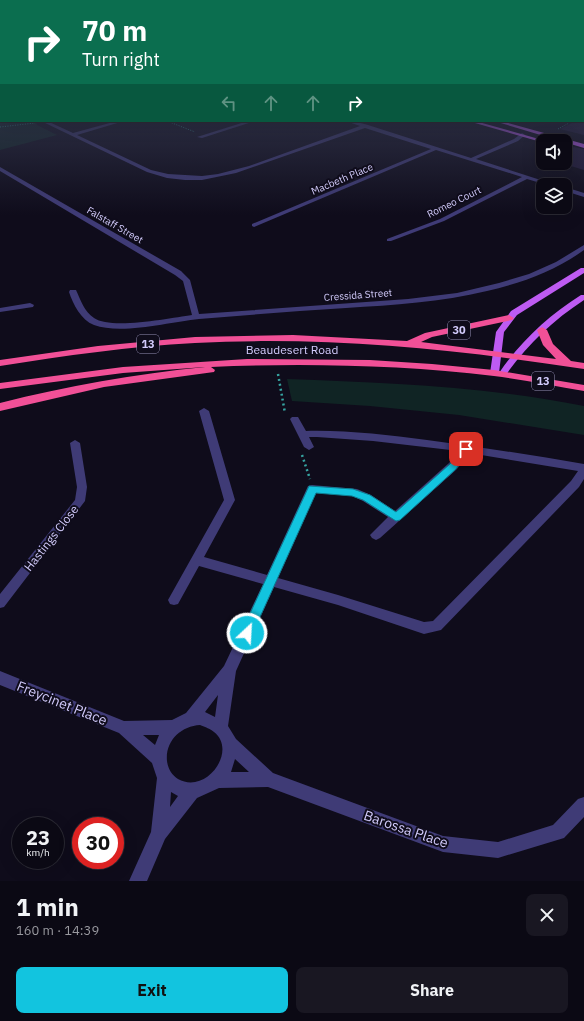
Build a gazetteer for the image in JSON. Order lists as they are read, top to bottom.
{
  "streets": {
    "highway": ["30", "13", "Beaudesert Road"],
    "street": [
      "Macbeth Place",
      "Romeo Court",
      "Falstaff Street",
      "Cressida Street",
      "Hastings Close",
      "Freycinet Place",
      "Barossa Place"
    ]
  },
  "crossings": [
    ["Falstaff Street", "Cressida Street"],
    ["30", "Beaudesert Road"],
    ["Freycinet Place", "Barossa Place"]
  ],
  "page": {
    "turn": ["70 m", "Turn right"],
    "speed": "23 km/h",
    "limit": "30",
    "heading": ["1 min", "160 m · 14:39"],
    "buttons": ["Exit", "Share"]
  }
}
